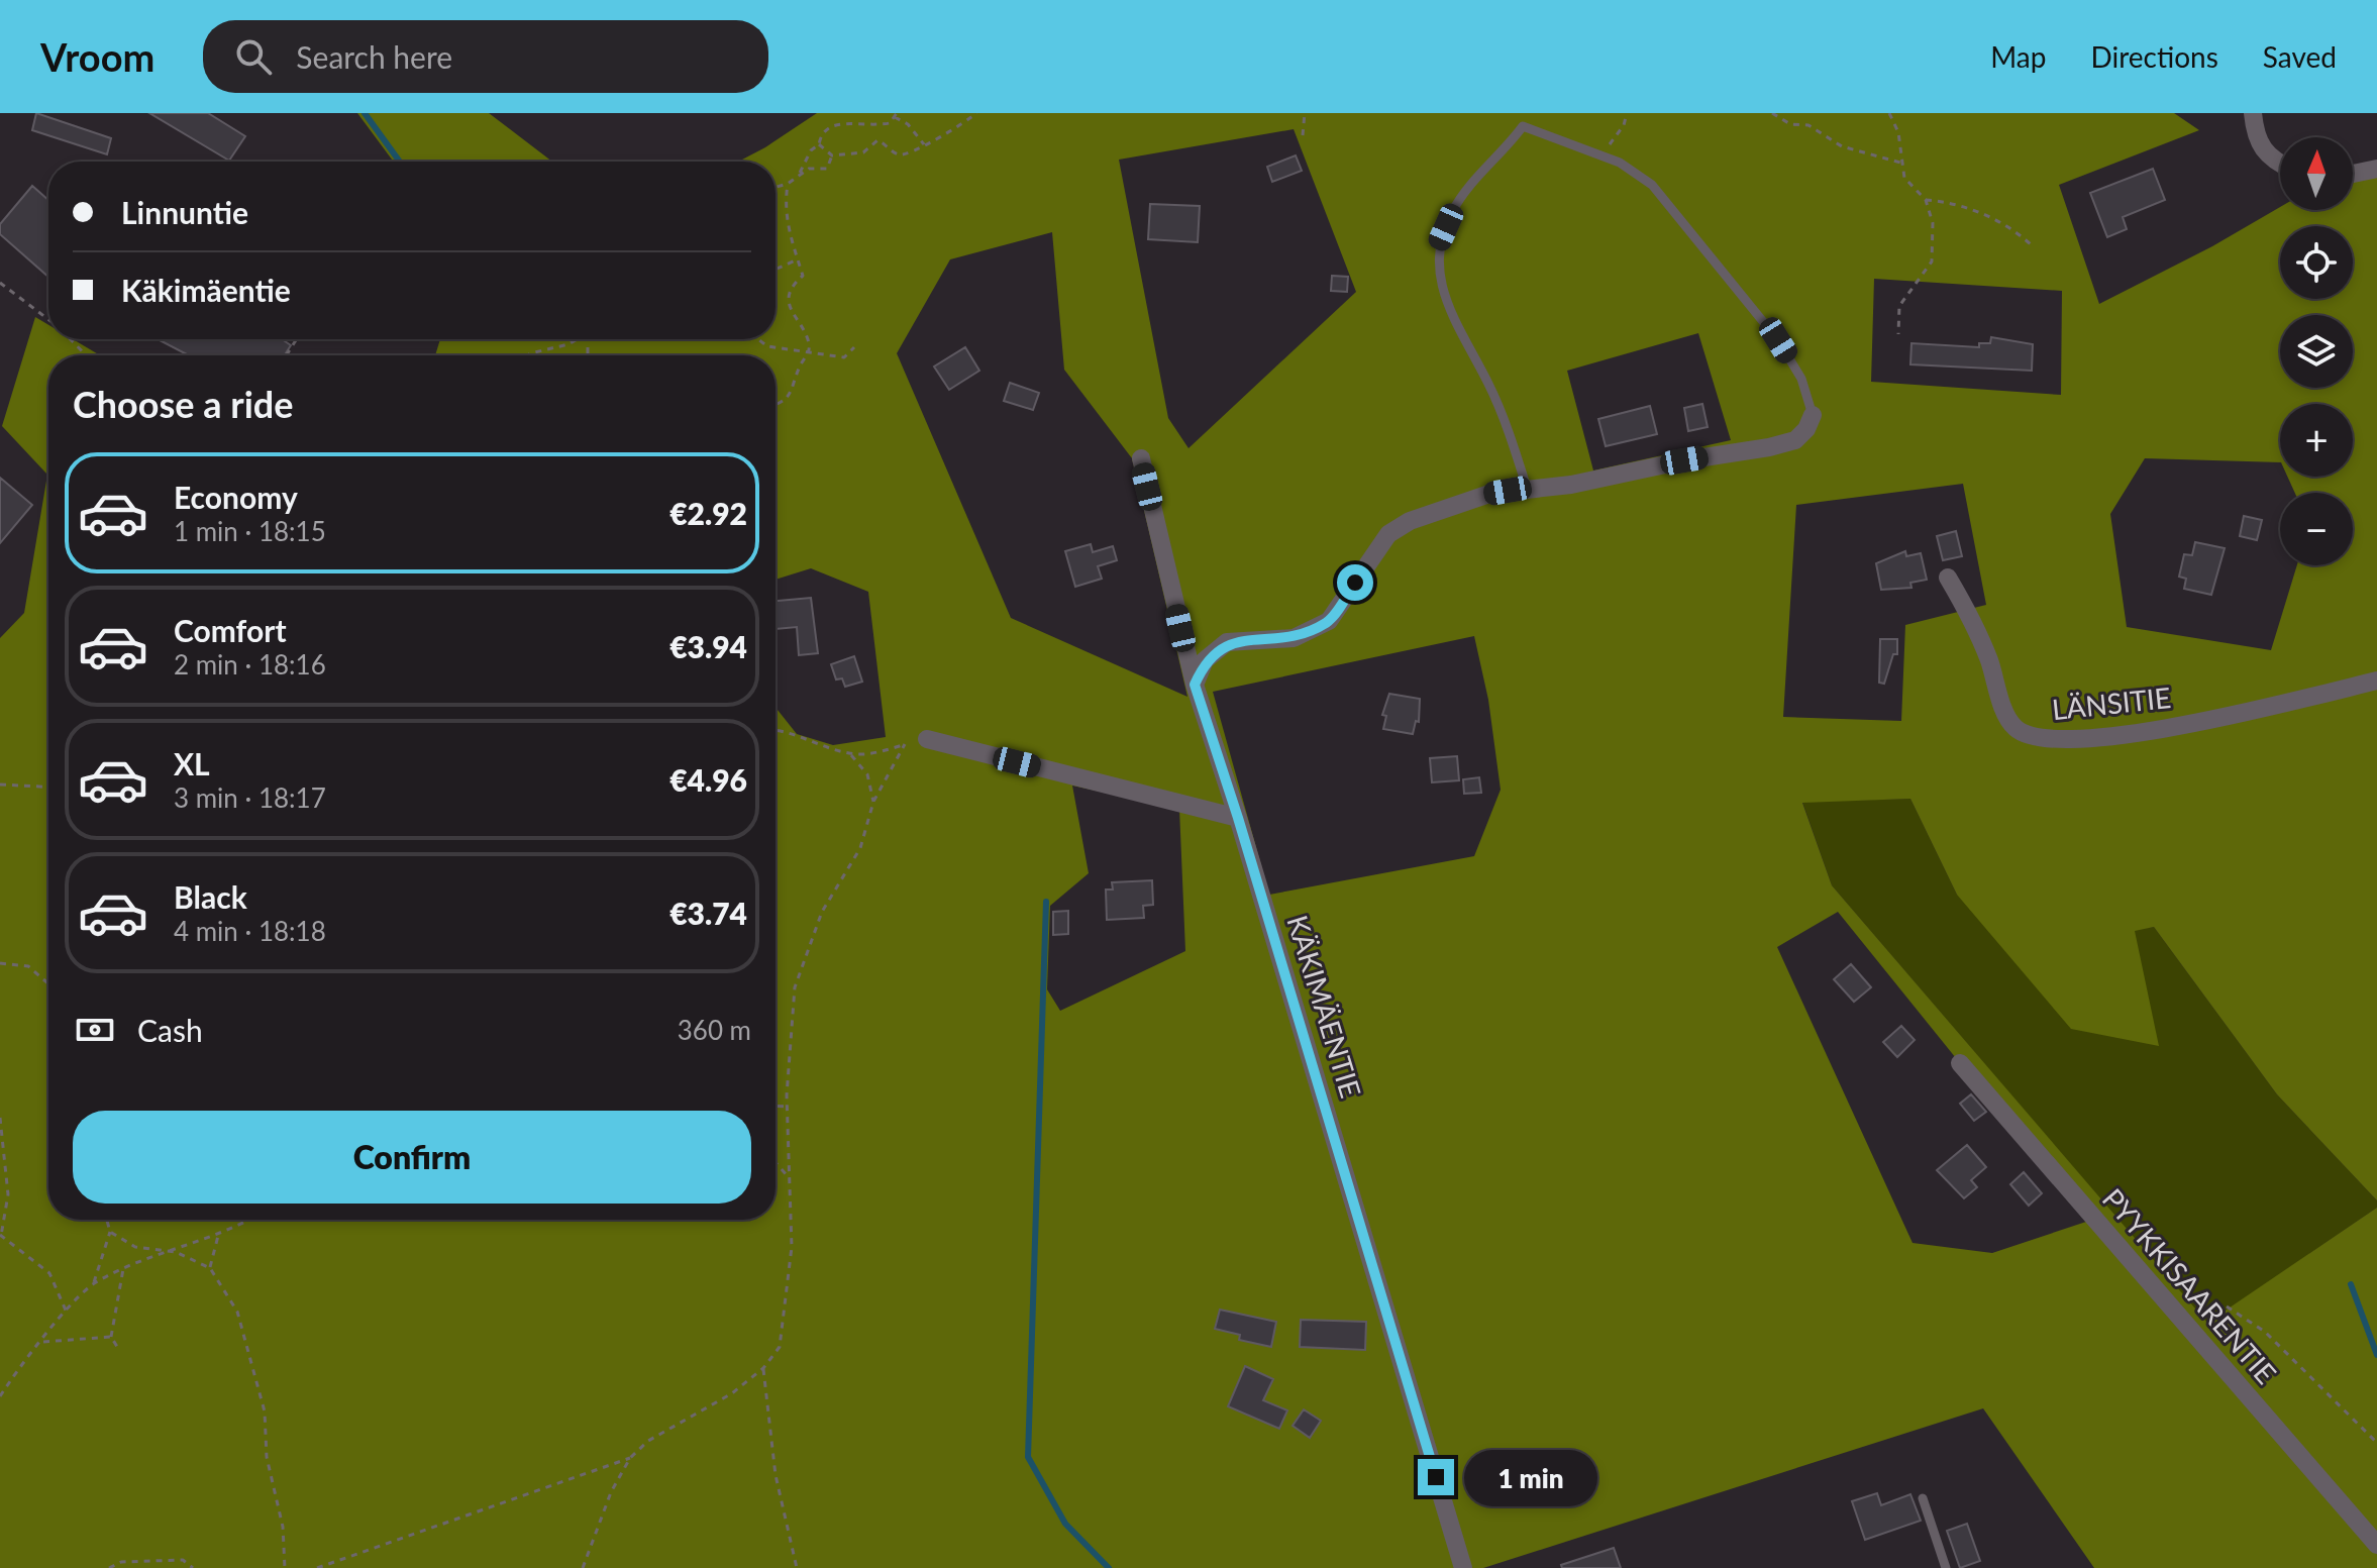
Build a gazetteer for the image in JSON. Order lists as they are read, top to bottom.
{
  "streets": {
    "street": ["LÄNSITIE", "KÄKIMÄENTIE", "PYYKKISAARENTIE"]
  },
  "north": "top",
  "page": {
    "header": "Vroom",
    "search": "Search here",
    "nav": ["Map", "Directions", "Saved"],
    "map_buttons": ["+", "−"],
    "banner": ["Linnuntie", "Käkimäentie"],
    "heading": "Choose a ride",
    "list": [
      {
        "name": "Economy",
        "note": "1 min · 18:15",
        "value": "€2.92"
      },
      {
        "name": "Comfort",
        "note": "2 min · 18:16",
        "value": "€3.94"
      },
      {
        "name": "XL",
        "note": "3 min · 18:17",
        "value": "€4.96"
      },
      {
        "name": "Black",
        "note": "4 min · 18:18",
        "value": "€3.74"
      }
    ],
    "pay": ["Cash", "360 m"],
    "buttons": "Confirm",
    "bubble": "1 min"
  }
}
